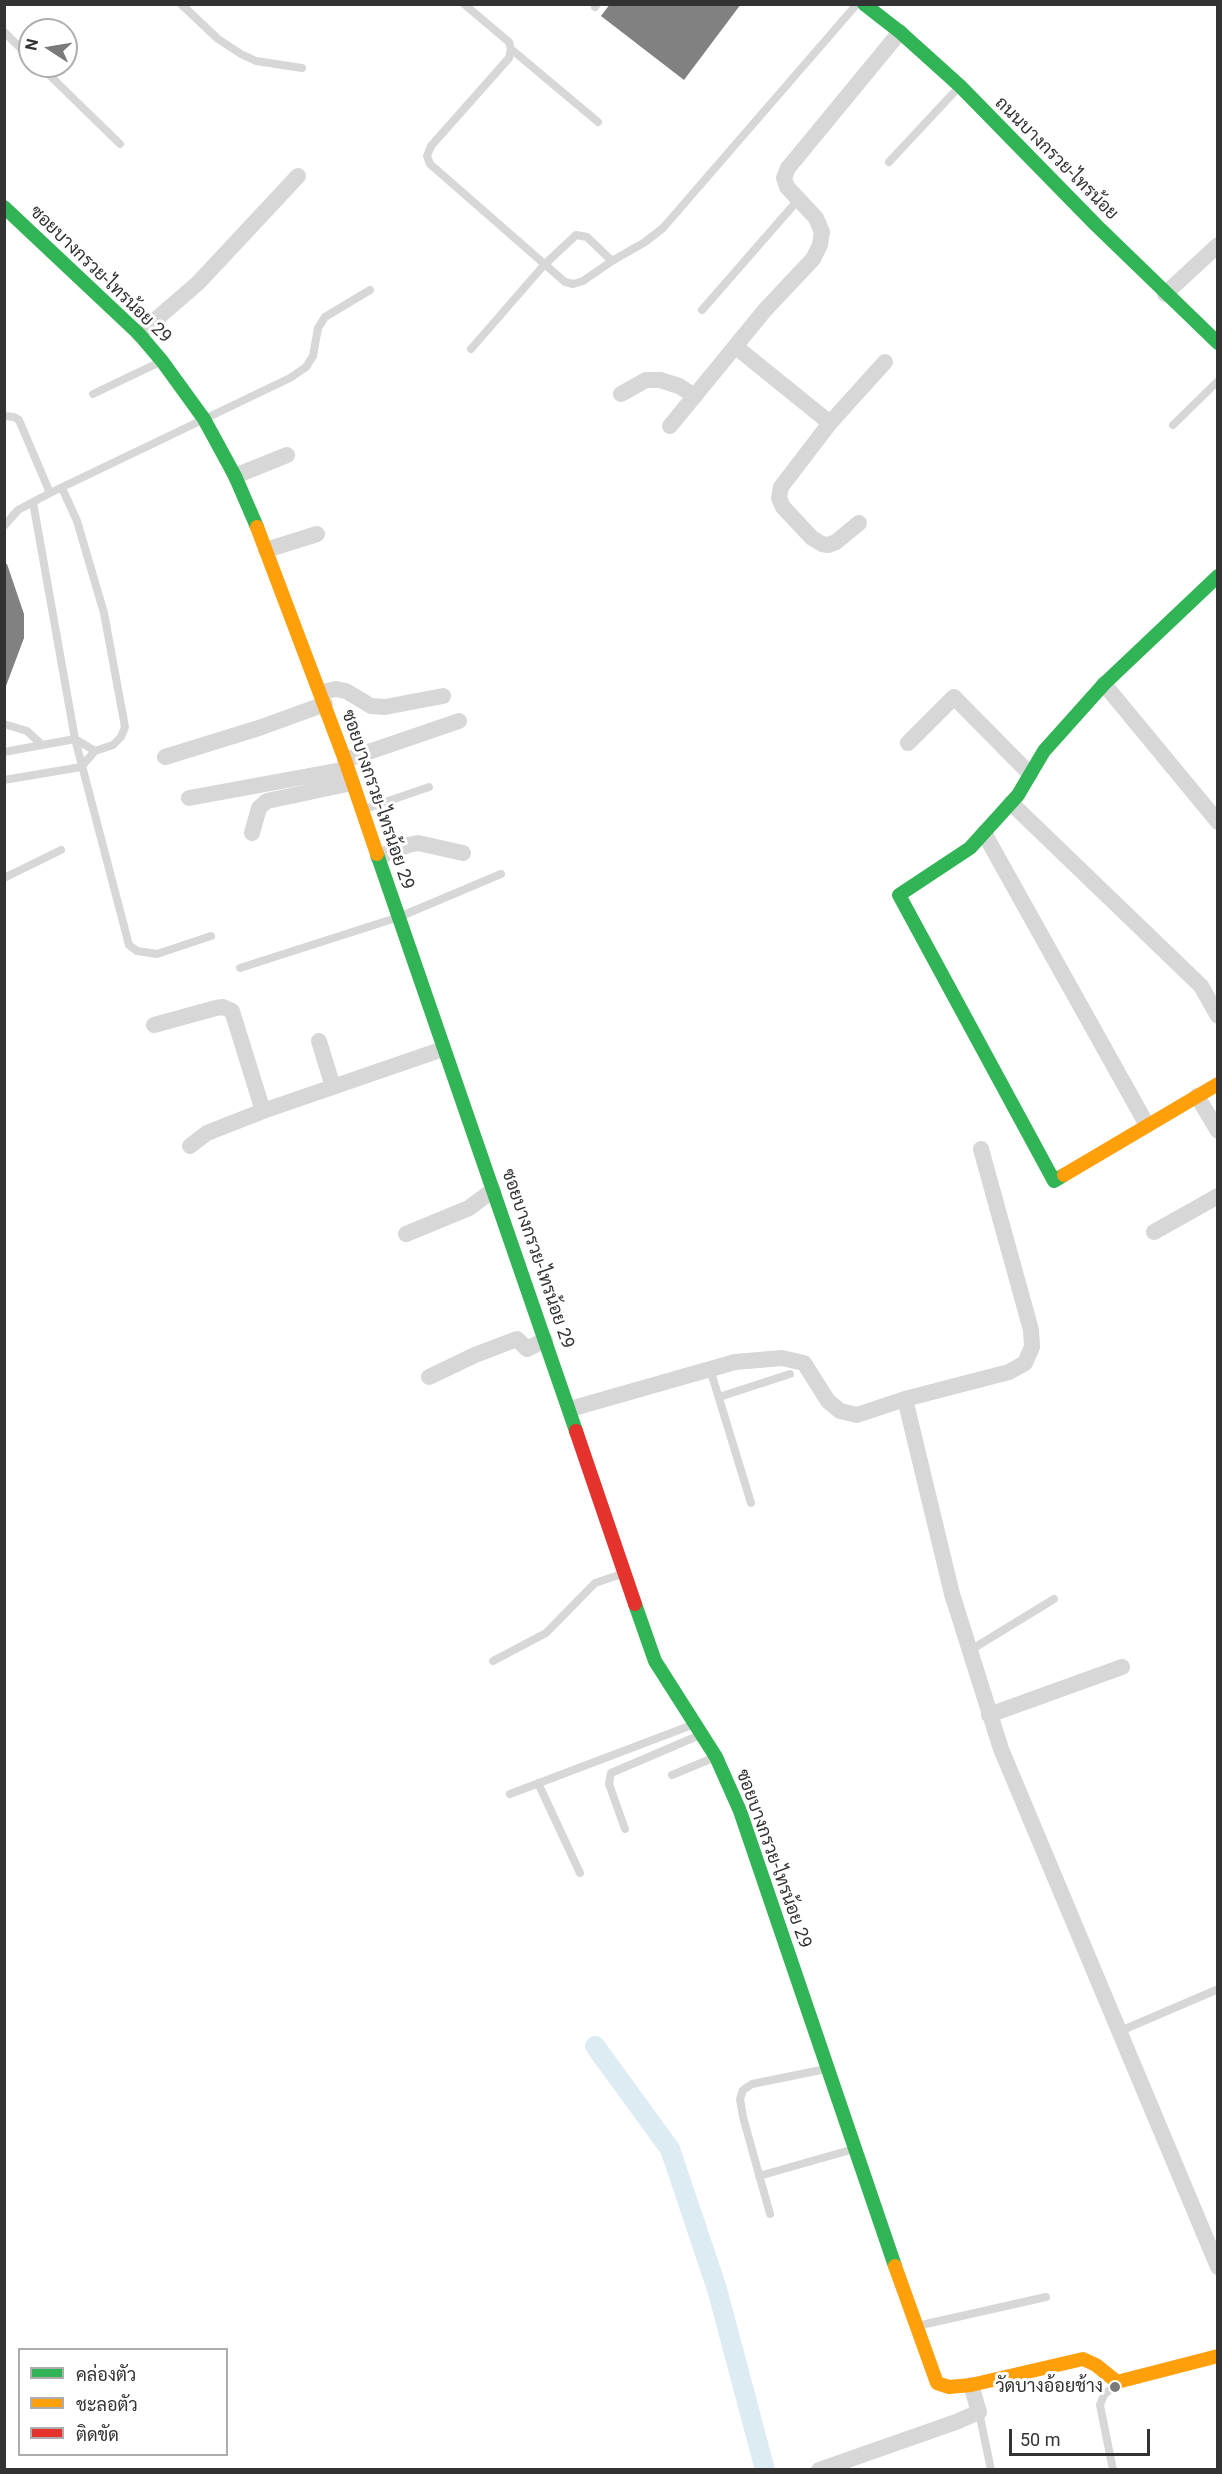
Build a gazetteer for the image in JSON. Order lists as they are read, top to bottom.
{
  "streets": {
    "street": ["ถนนบางกรวย-ไทรน้อย", "ซอยบางกรวย-ไทรน้อย 29"]
  },
  "places": ["วัดบางอ้อยช้าง"],
  "legend": ["คล่องตัว", "ชะลอตัว", "ติดขัด"],
  "scale_bar": "50 m",
  "north": "left"
}
